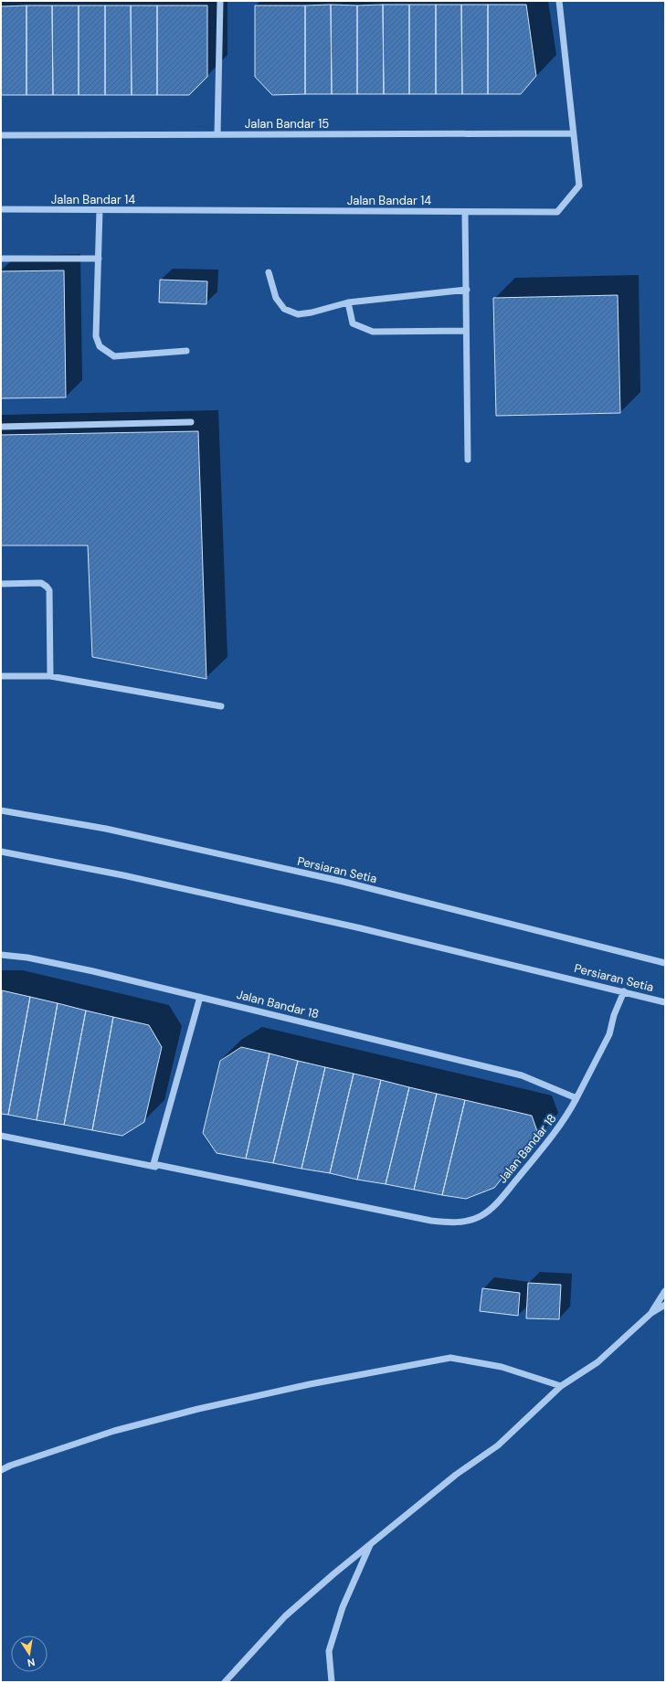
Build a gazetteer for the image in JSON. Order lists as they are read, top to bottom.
{
  "streets": {
    "street": [
      "Jalan Bandar 15",
      "Jalan Bandar 14",
      "Persiaran Setia",
      "Jalan Bandar 18"
    ]
  },
  "crossings": [
    ["Jalan Bandar 15", "Jalan Bandar 14"]
  ],
  "north": "bottom"
}
